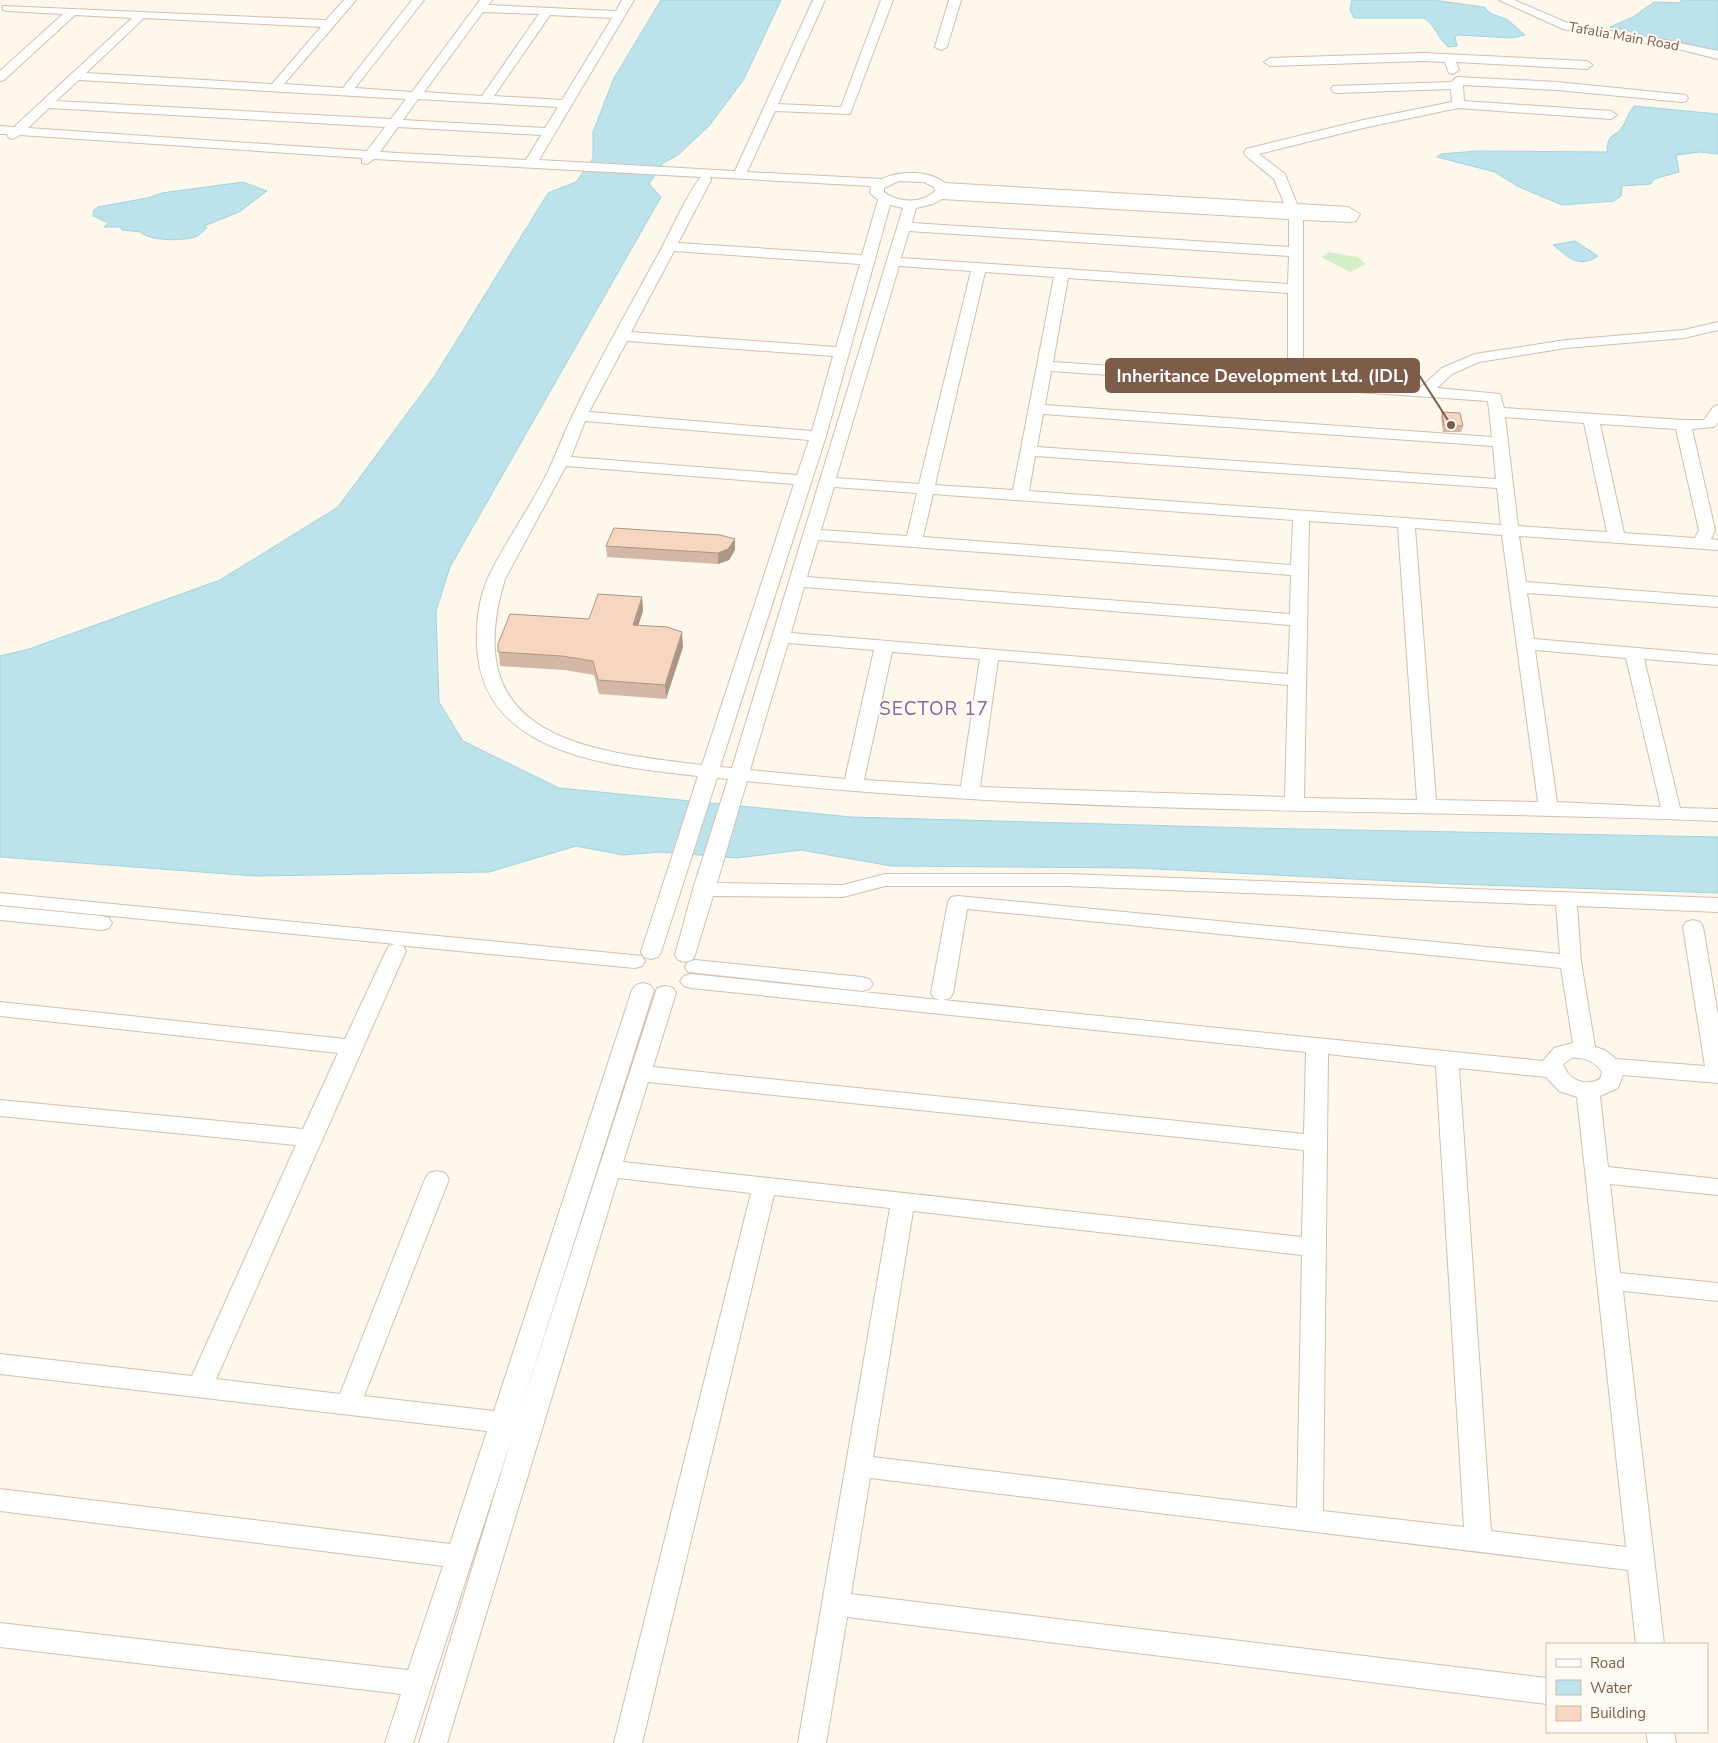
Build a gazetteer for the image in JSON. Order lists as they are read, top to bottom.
{
  "streets": {
    "street": ["Tafalia Main Road"]
  },
  "districts": ["SECTOR 17"],
  "places": ["Inheritance Development Ltd. (IDL)"],
  "legend": ["Road", "Water", "Building"]
}
